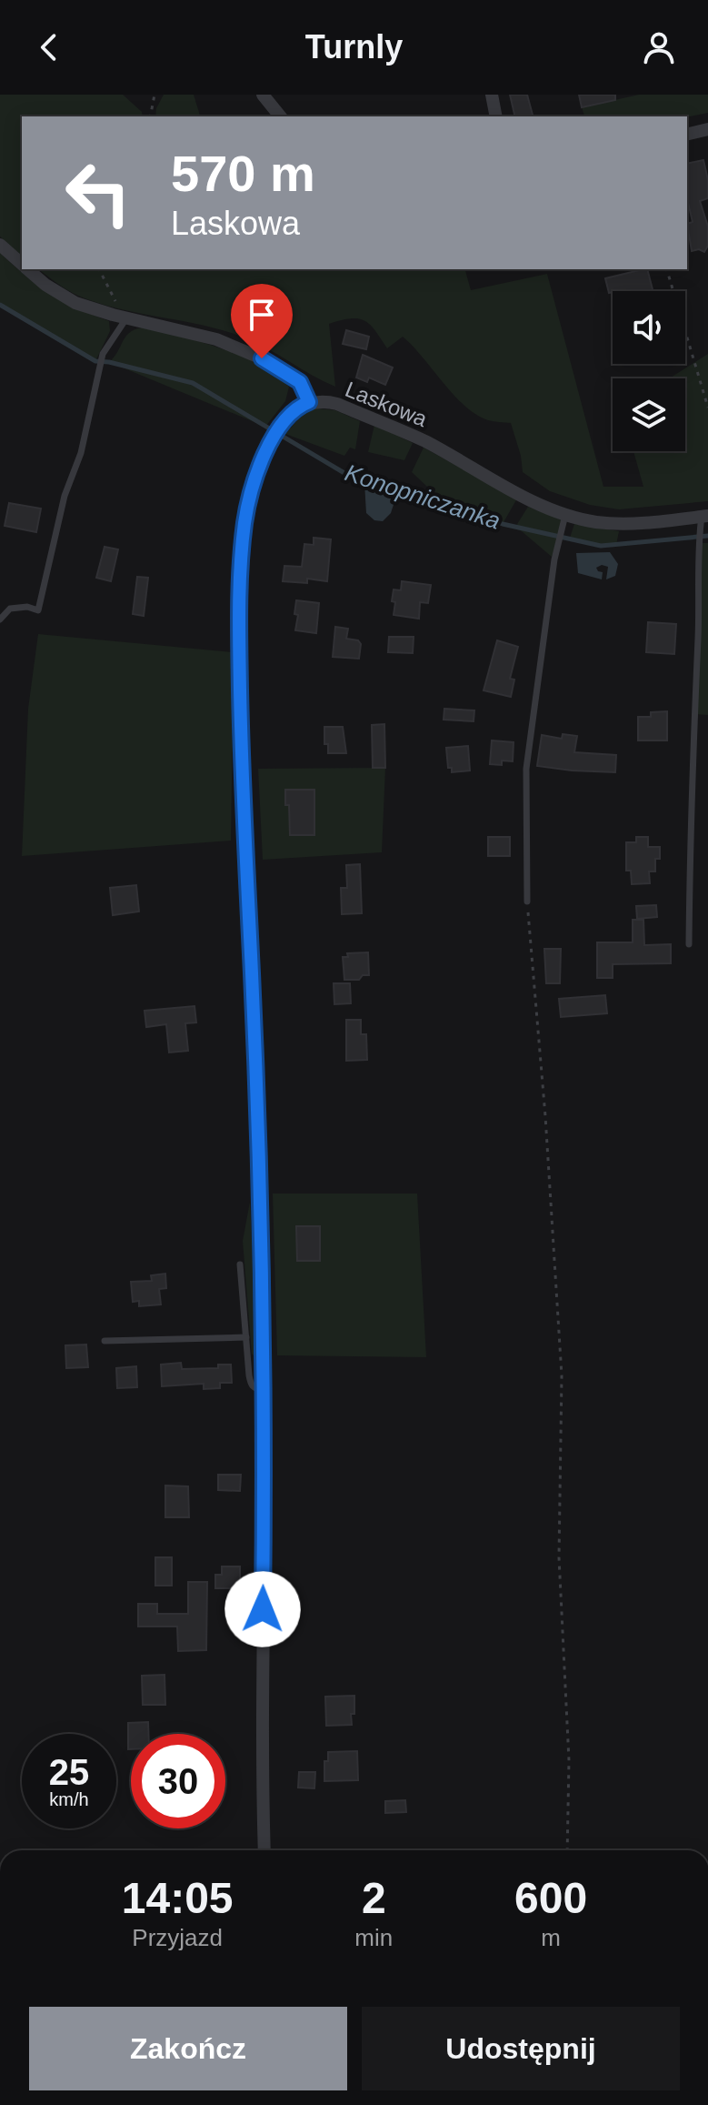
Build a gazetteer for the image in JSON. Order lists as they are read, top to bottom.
{
  "streets": {
    "street": ["Laskowa"]
  },
  "water": ["Konopniczanka"],
  "page": {
    "header": "Turnly",
    "turn": ["570 m", "Laskowa"],
    "speed": "25 km/h",
    "limit": "30",
    "eta": [
      "14:05",
      "Przyjazd",
      "2",
      "min",
      "600",
      "m"
    ],
    "buttons": ["Zakończ", "Udostępnij"]
  }
}
